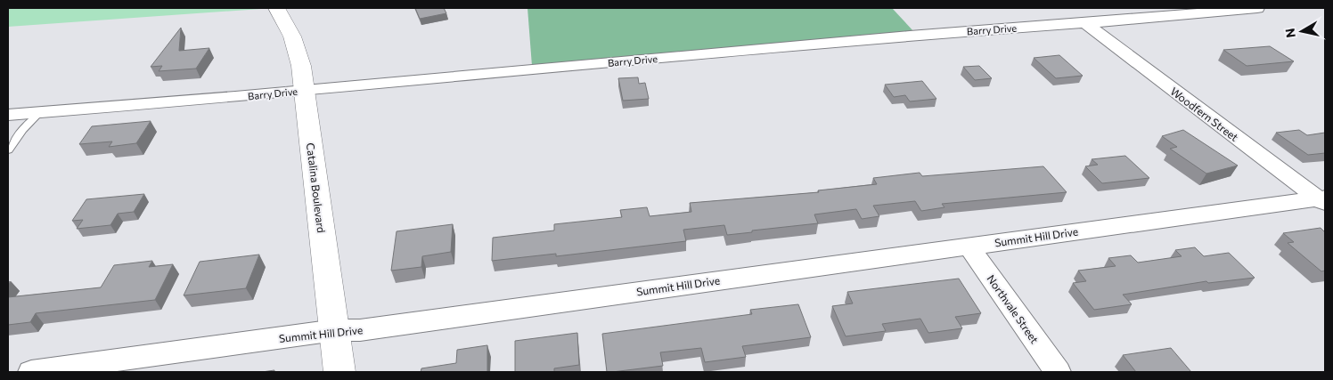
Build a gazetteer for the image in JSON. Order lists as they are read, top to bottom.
{
  "streets": {
    "street": [
      "Barry Drive",
      "Woodfern Street",
      "Catalina Boulevard",
      "Summit Hill Drive",
      "Northvale Street"
    ]
  },
  "crossings": [
    ["Barry Drive", "Woodfern Street"],
    ["Barry Drive", "Catalina Boulevard"],
    ["Woodfern Street", "Summit Hill Drive"],
    ["Catalina Boulevard", "Summit Hill Drive"],
    ["Summit Hill Drive", "Northvale Street"]
  ],
  "north": "left"
}
